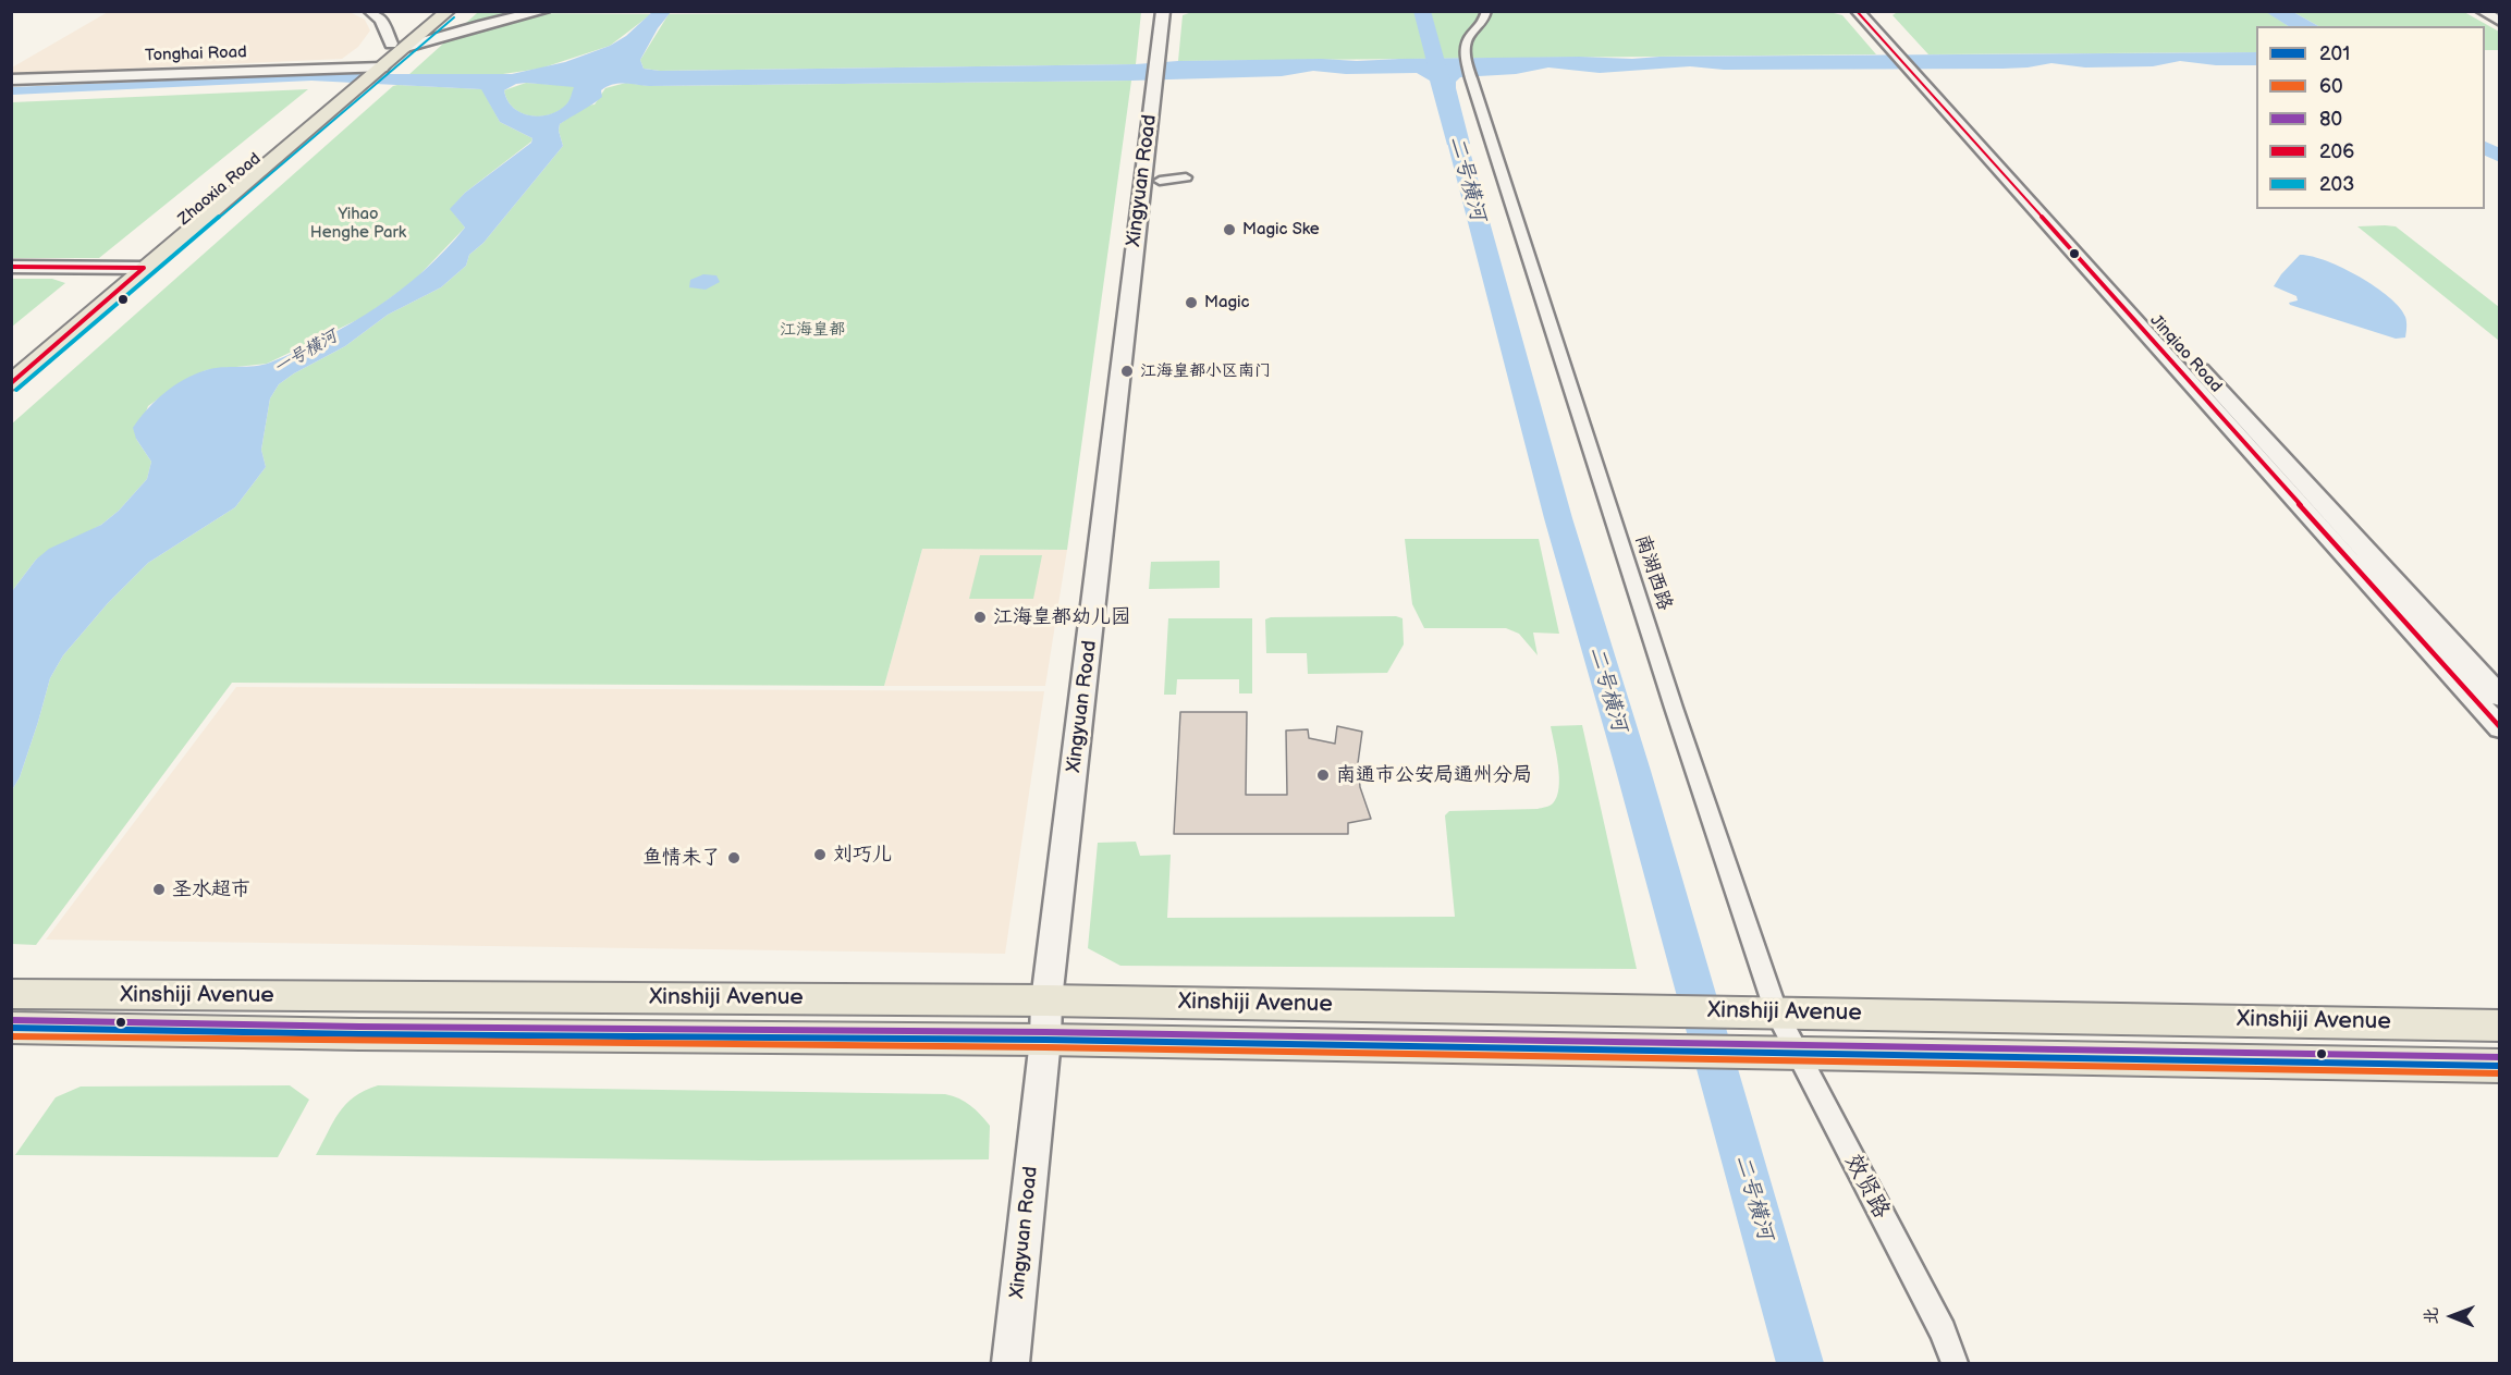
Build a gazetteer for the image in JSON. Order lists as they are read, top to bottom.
{
  "streets": {
    "main road": ["Zhaoxia Road", "Xinshiji Avenue"],
    "street": [
      "Tonghai Road",
      "Xingyuan Road",
      "Jinqiao Road",
      "南湖西路",
      "效贤路"
    ]
  },
  "crossings": [
    ["Tonghai Road", "Zhaoxia Road"],
    ["Xingyuan Road", "Xinshiji Avenue"],
    ["南湖西路", "Xinshiji Avenue"],
    ["南湖西路", "效贤路"],
    ["Xinshiji Avenue", "效贤路"]
  ],
  "water": ["二号横河", "一号横河"],
  "parks": ["Yihao Henghe Park", "江海皇都"],
  "places": [
    "Magic Ske",
    "Magic",
    "江海皇都小区南门",
    "江海皇都幼儿园",
    "南通市公安局通州分局",
    "刘巧儿",
    "鱼情未了",
    "圣水超市"
  ],
  "lines": [
    "transit line 206",
    "transit line 203",
    "transit line 80",
    "transit line 201",
    "transit line 60"
  ],
  "legend": [
    "201",
    "60",
    "80",
    "206",
    "203"
  ],
  "north": "left"
}
